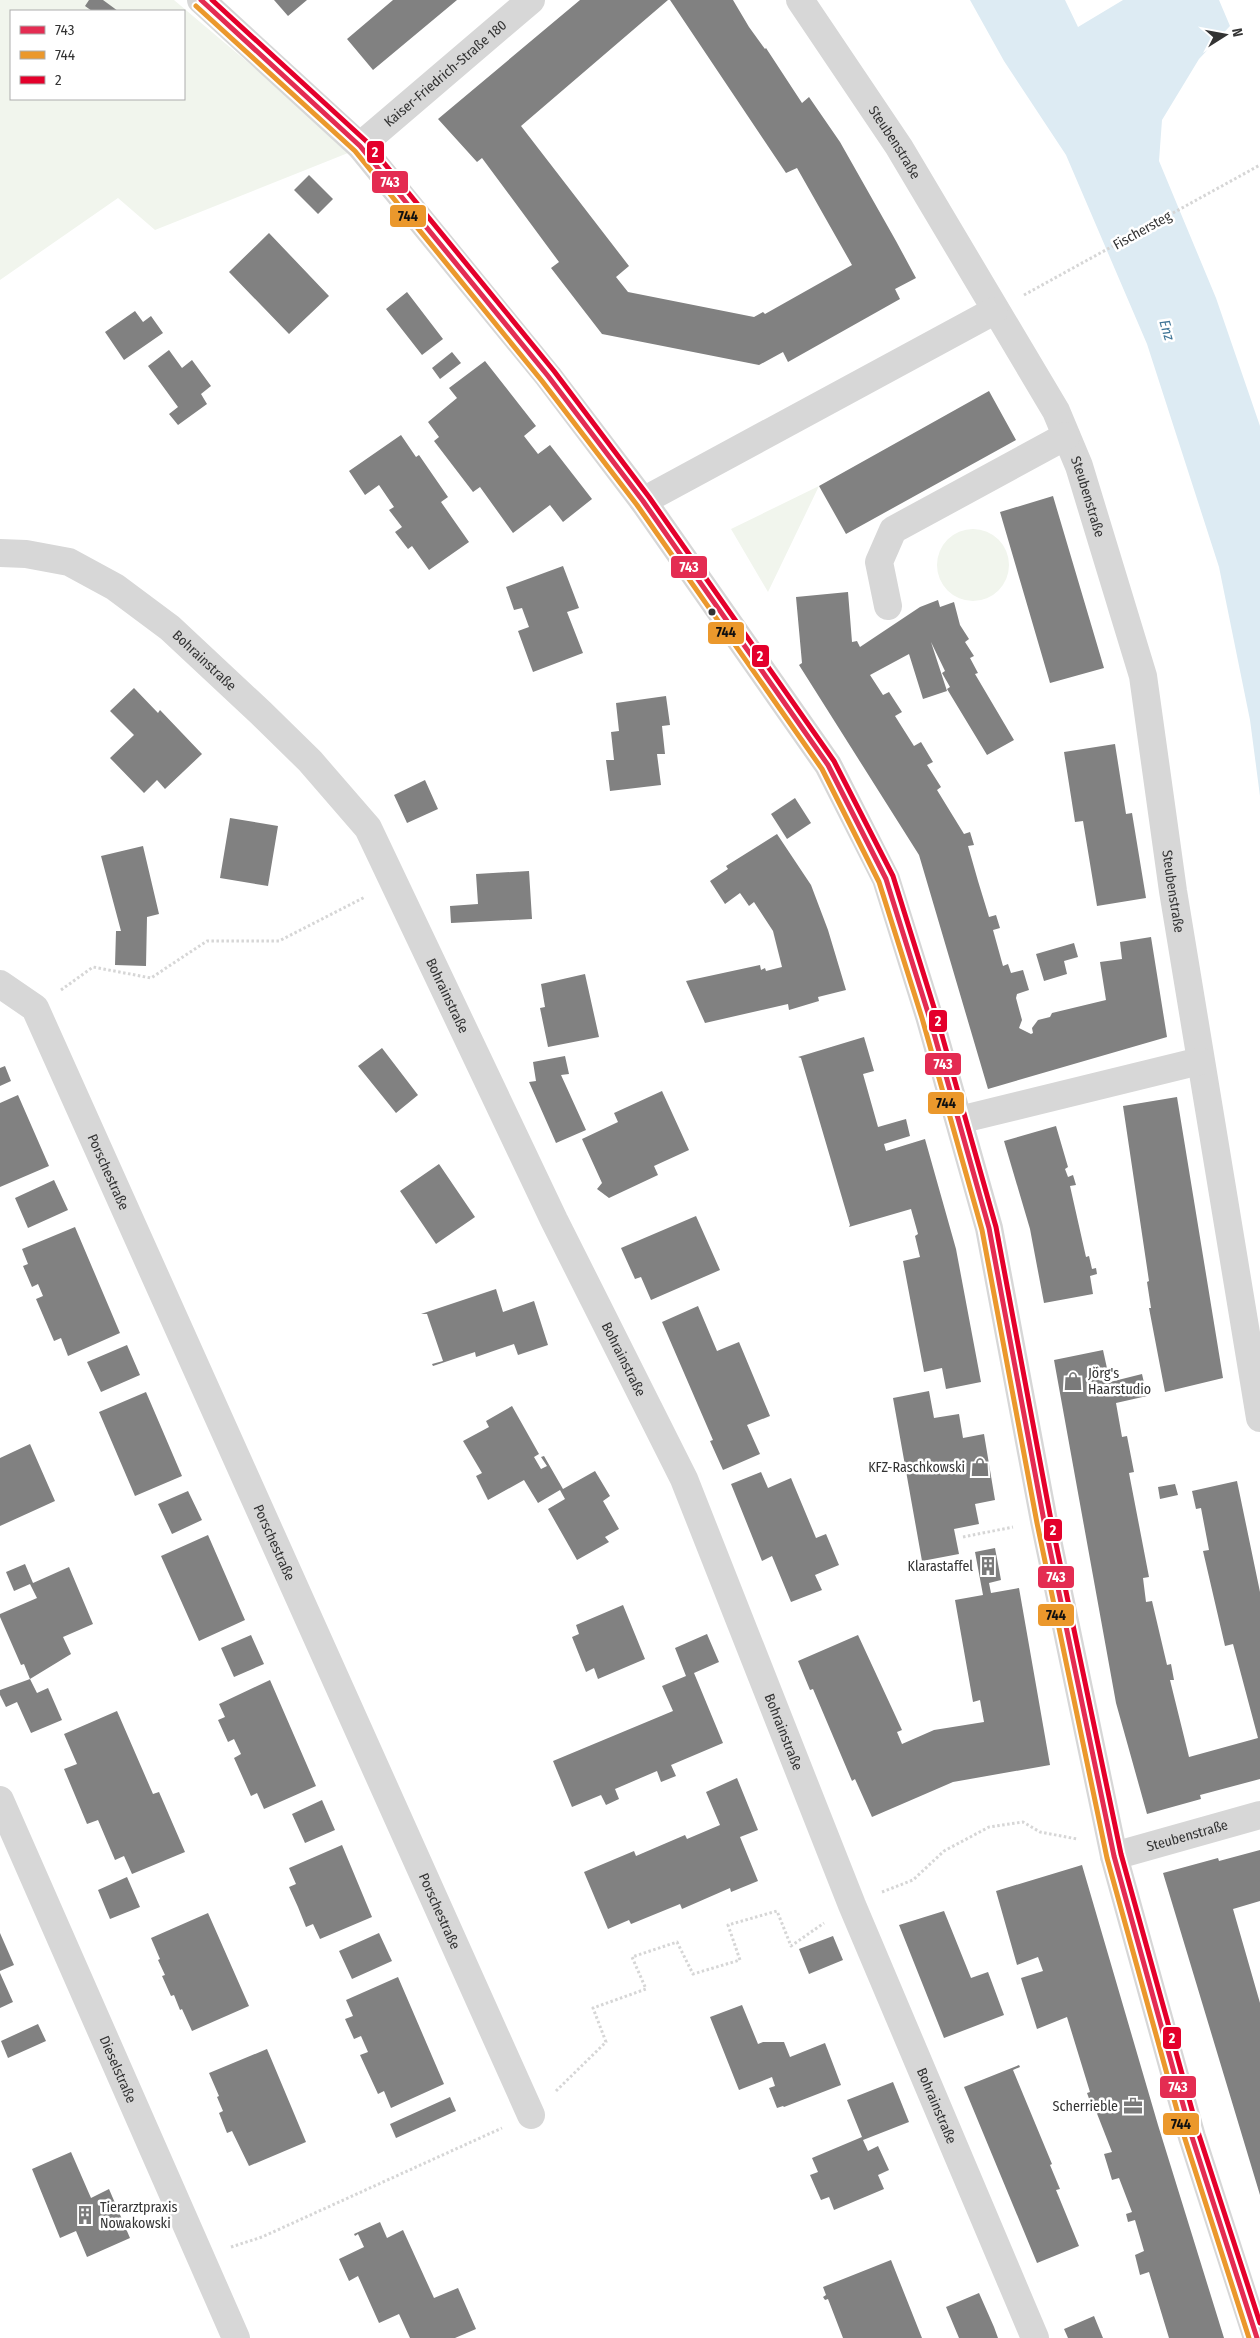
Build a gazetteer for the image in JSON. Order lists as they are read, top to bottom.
{
  "streets": {
    "street": [
      "Kaiser-Friedrich-Straße 180",
      "Steubenstraße",
      "Bohrainstraße",
      "Porschestraße",
      "Dieselstraße"
    ],
    "path": ["Fischersteg"]
  },
  "water": ["Enz"],
  "places": {
    "shop": ["Jörg's Haarstudio", "KFZ-Raschkowski"],
    "building": ["Klarastaffel", "Tierarztpraxis Nowakowski"],
    "office": ["Scherrieble"]
  },
  "lines": ["transit line 743", "transit line 2", "transit line 744"],
  "legend": ["743", "744", "2"],
  "north": "right"
}
